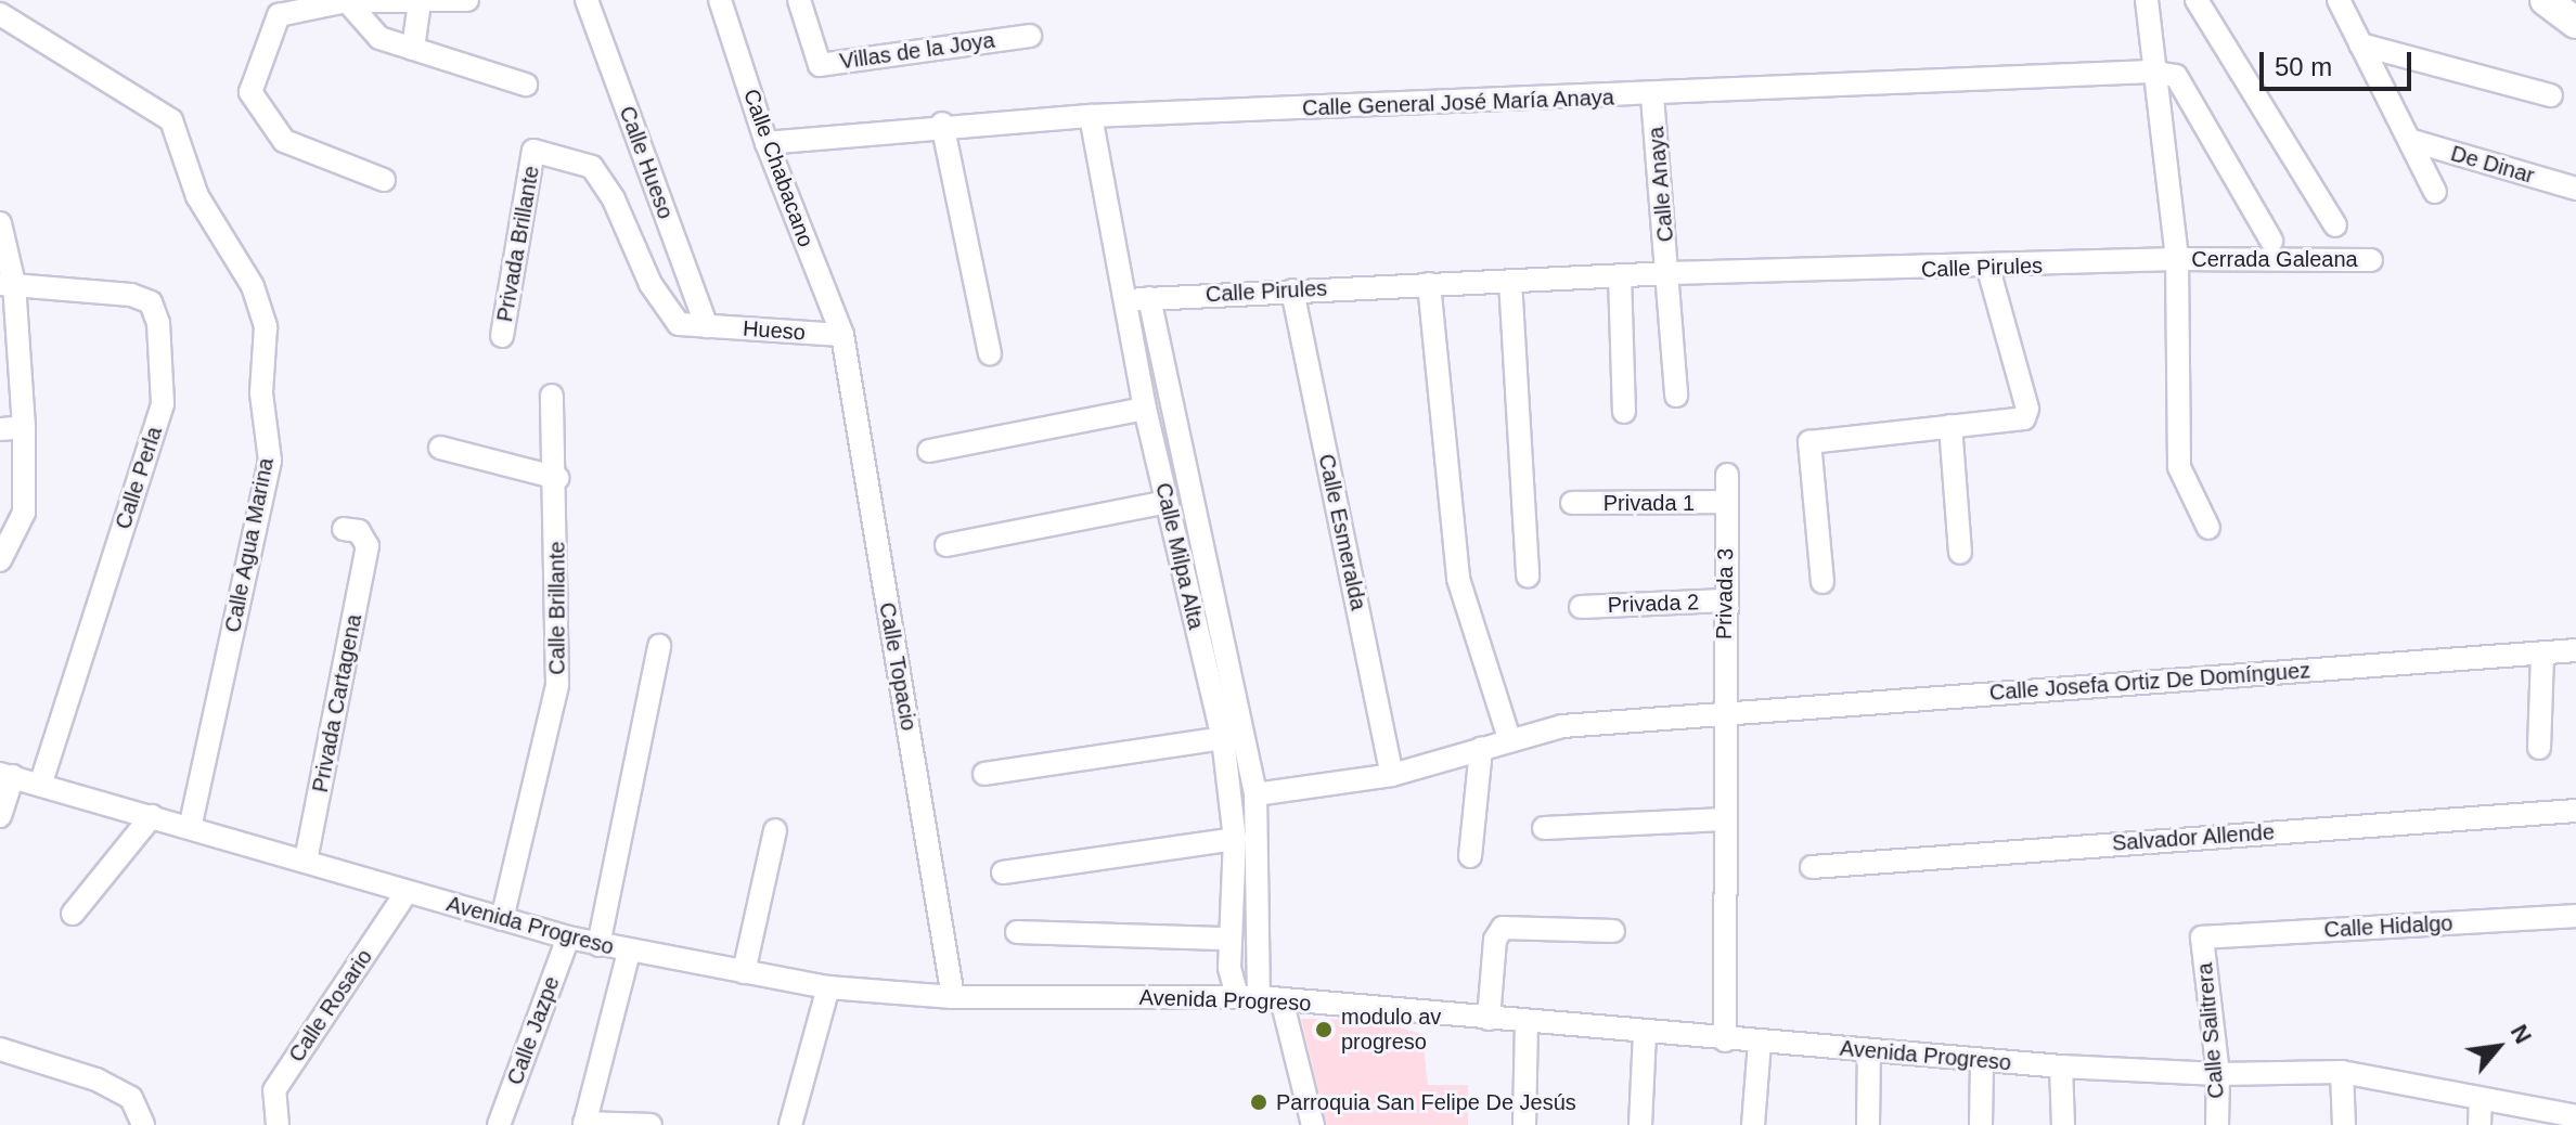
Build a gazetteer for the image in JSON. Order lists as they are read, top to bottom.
{
  "streets": {
    "street": [
      "Villas de la Joya",
      "Calle General José María Anaya",
      "Calle Hueso",
      "De Dinar",
      "Calle Chabacano",
      "Calle Anaya",
      "Privada Brillante",
      "Cerrada Galeana",
      "Calle Pirules",
      "Hueso",
      "Calle Perla",
      "Privada 1",
      "Calle Esmeralda",
      "Calle Agua Marina",
      "Calle Milpa Alta",
      "Privada 3",
      "Privada 2",
      "Calle Brillante",
      "Calle Topacio",
      "Calle Josefa Ortiz De Domínguez",
      "Privada Cartagena",
      "Salvador Allende",
      "Avenida Progreso",
      "Calle Hidalgo",
      "Calle Rosario",
      "Calle Jazpe",
      "Calle Salitrera"
    ]
  },
  "crossings": [
    ["Calle General José María Anaya", "Calle Chabacano"],
    ["Calle General José María Anaya", "Calle Anaya"],
    ["Calle General José María Anaya", "Calle Milpa Alta"],
    ["Calle Hueso", "Hueso"],
    ["Calle Chabacano", "Hueso"],
    ["Calle Chabacano", "Calle Topacio"],
    ["Calle Anaya", "Calle Pirules"],
    ["Privada Brillante", "Hueso"],
    ["Cerrada Galeana", "Calle Pirules"],
    ["Calle Pirules", "Calle Esmeralda"],
    ["Calle Pirules", "Calle Milpa Alta"],
    ["Hueso", "Calle Topacio"],
    ["Calle Perla", "Avenida Progreso"],
    ["Privada 1", "Privada 3"],
    ["Calle Esmeralda", "Calle Josefa Ortiz De Domínguez"],
    ["Calle Agua Marina", "Avenida Progreso"],
    ["Calle Milpa Alta", "Calle Josefa Ortiz De Domínguez"],
    ["Calle Milpa Alta", "Avenida Progreso"],
    ["Privada 3", "Privada 2"],
    ["Privada 3", "Calle Josefa Ortiz De Domínguez"],
    ["Calle Brillante", "Avenida Progreso"],
    ["Calle Topacio", "Avenida Progreso"],
    ["Privada Cartagena", "Avenida Progreso"],
    ["Avenida Progreso", "Calle Rosario"],
    ["Avenida Progreso", "Calle Jazpe"],
    ["Avenida Progreso", "Calle Salitrera"],
    ["Calle Hidalgo", "Calle Salitrera"]
  ],
  "places": ["modulo av progreso", "Parroquia San Felipe De Jesús"],
  "scale_bar": "50 m",
  "north": "top right"
}
